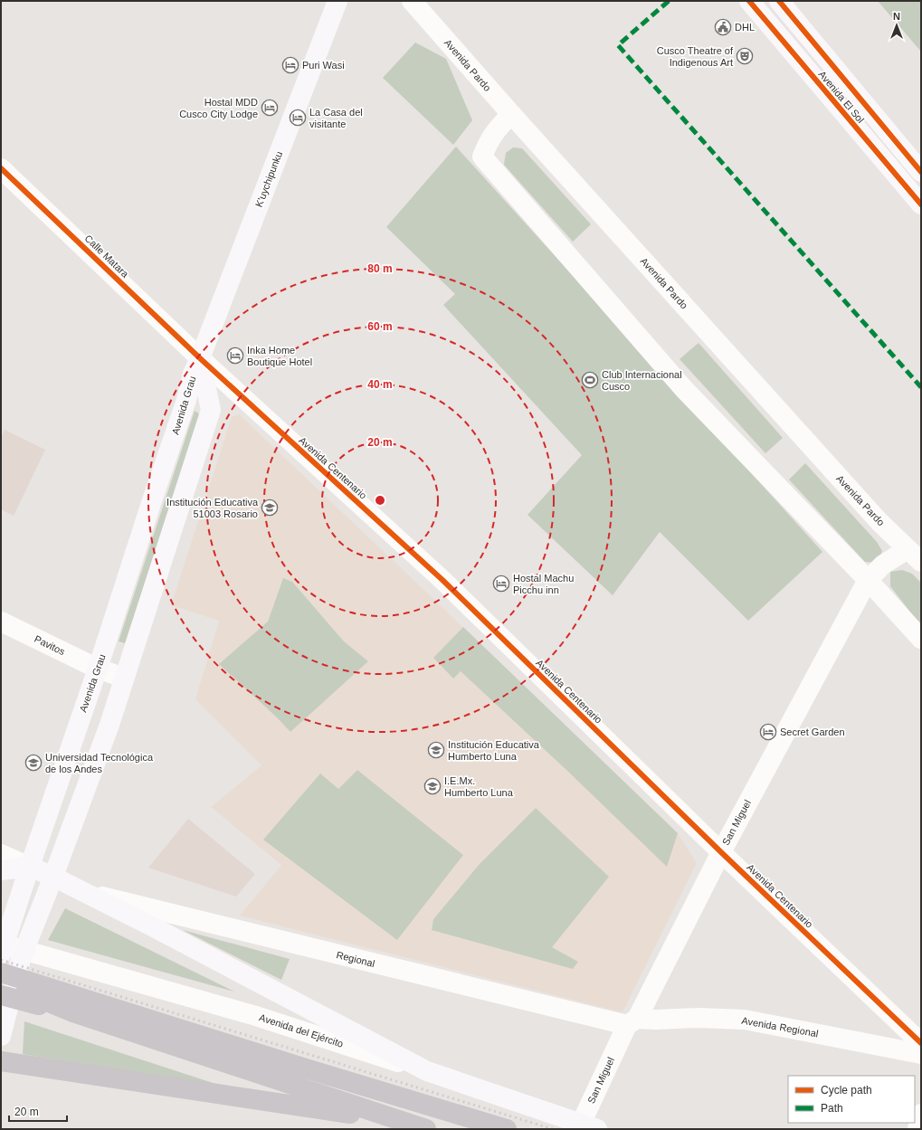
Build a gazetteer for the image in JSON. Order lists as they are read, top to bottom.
{
  "streets": {
    "street": [
      "Avenida Pardo",
      "Avenida El Sol",
      "K'uychipunku",
      "Calle Matara",
      "Avenida Grau",
      "Avenida Centenario",
      "Pavitos",
      "San Miguel",
      "Regional",
      "Avenida Regional",
      "Avenida del Ejército"
    ]
  },
  "crossings": [
    ["Avenida Pardo", "San Miguel"],
    ["K'uychipunku", "Calle Matara"],
    ["K'uychipunku", "Avenida Grau"],
    ["K'uychipunku", "Avenida Centenario"],
    ["Calle Matara", "Avenida Grau"],
    ["Calle Matara", "Avenida Centenario"],
    ["Avenida Grau", "Avenida Centenario"],
    ["Avenida Grau", "Pavitos"],
    ["Avenida Centenario", "San Miguel"],
    ["San Miguel", "Regional"],
    ["San Miguel", "Avenida Regional"],
    ["San Miguel", "Avenida del Ejército"],
    ["Regional", "Avenida Regional"]
  ],
  "places": {
    "public building": ["DHL"],
    "theatre": ["Cusco Theatre of Indigenous Art"],
    "hotel": [
      "Puri Wasi",
      "Hostal MDD Cusco City Lodge",
      "La Casa del visitante",
      "Inka Home Boutique Hotel",
      "Hostal Machu Picchu inn",
      "Secret Garden"
    ],
    "sports": ["Club Internacional Cusco"],
    "school or university": [
      "Institución Educativa 51003 Rosario",
      "Institución Educativa Humberto Luna",
      "Universidad Tecnológica de los Andes",
      "I.E.Mx. Humberto Luna"
    ]
  },
  "legend": ["Cycle path", "Path"],
  "scale_bar": "20 m",
  "north": "top",
  "rings": [
    "80 m",
    "60 m",
    "40 m",
    "20 m"
  ]
}
